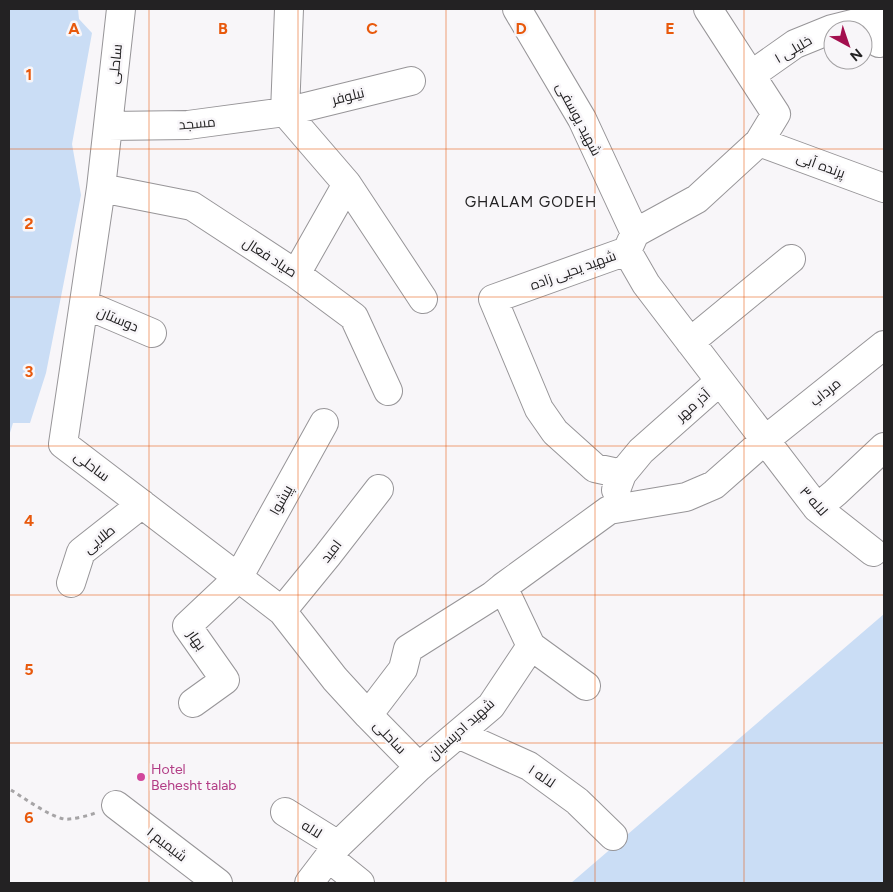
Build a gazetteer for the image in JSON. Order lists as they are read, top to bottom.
{
  "streets": {
    "street": [
      "خلیلی ۱",
      "ساحلی",
      "نیلوفر",
      "شهید یوسفی",
      "مسجد",
      "پرنده آبی",
      "صیاد فعال",
      "شهید یحیی زاده",
      "دوستان",
      "مرداب",
      "آذر مهر",
      "پیشوا",
      "لاله ۳",
      "طلایی",
      "امید",
      "بهار",
      "شهید ادریسیان",
      "لاله ۱",
      "لاله",
      "شیمیم ۱"
    ]
  },
  "crossings": [
    ["خلیلی ۱", "شهید یحیی زاده"],
    ["ساحلی", "مسجد"],
    ["ساحلی", "صیاد فعال"],
    ["ساحلی", "دوستان"],
    ["ساحلی", "پیشوا"],
    ["ساحلی", "طلایی"],
    ["ساحلی", "امید"],
    ["ساحلی", "بهار"],
    ["ساحلی", "شهید ادریسیان"],
    ["نیلوفر", "مسجد"],
    ["شهید یوسفی", "شهید یحیی زاده"],
    ["شهید یوسفی", "آذر مهر"],
    ["پرنده آبی", "شهید یحیی زاده"],
    ["شهید یحیی زاده", "آذر مهر"],
    ["مرداب", "آذر مهر"],
    ["مرداب", "لاله ۳"],
    ["آذر مهر", "لاله ۳"],
    ["پیشوا", "بهار"],
    ["شهید ادریسیان", "لاله ۱"],
    ["شهید ادریسیان", "لاله"]
  ],
  "districts": ["GHALAM GODEH"],
  "places": ["Hotel Behesht talab"],
  "north": "bottom right",
  "grid": {
    "columns": [
      "A",
      "B",
      "C",
      "D",
      "E"
    ],
    "rows": [
      "1",
      "2",
      "3",
      "4",
      "5",
      "6"
    ]
  }
}
